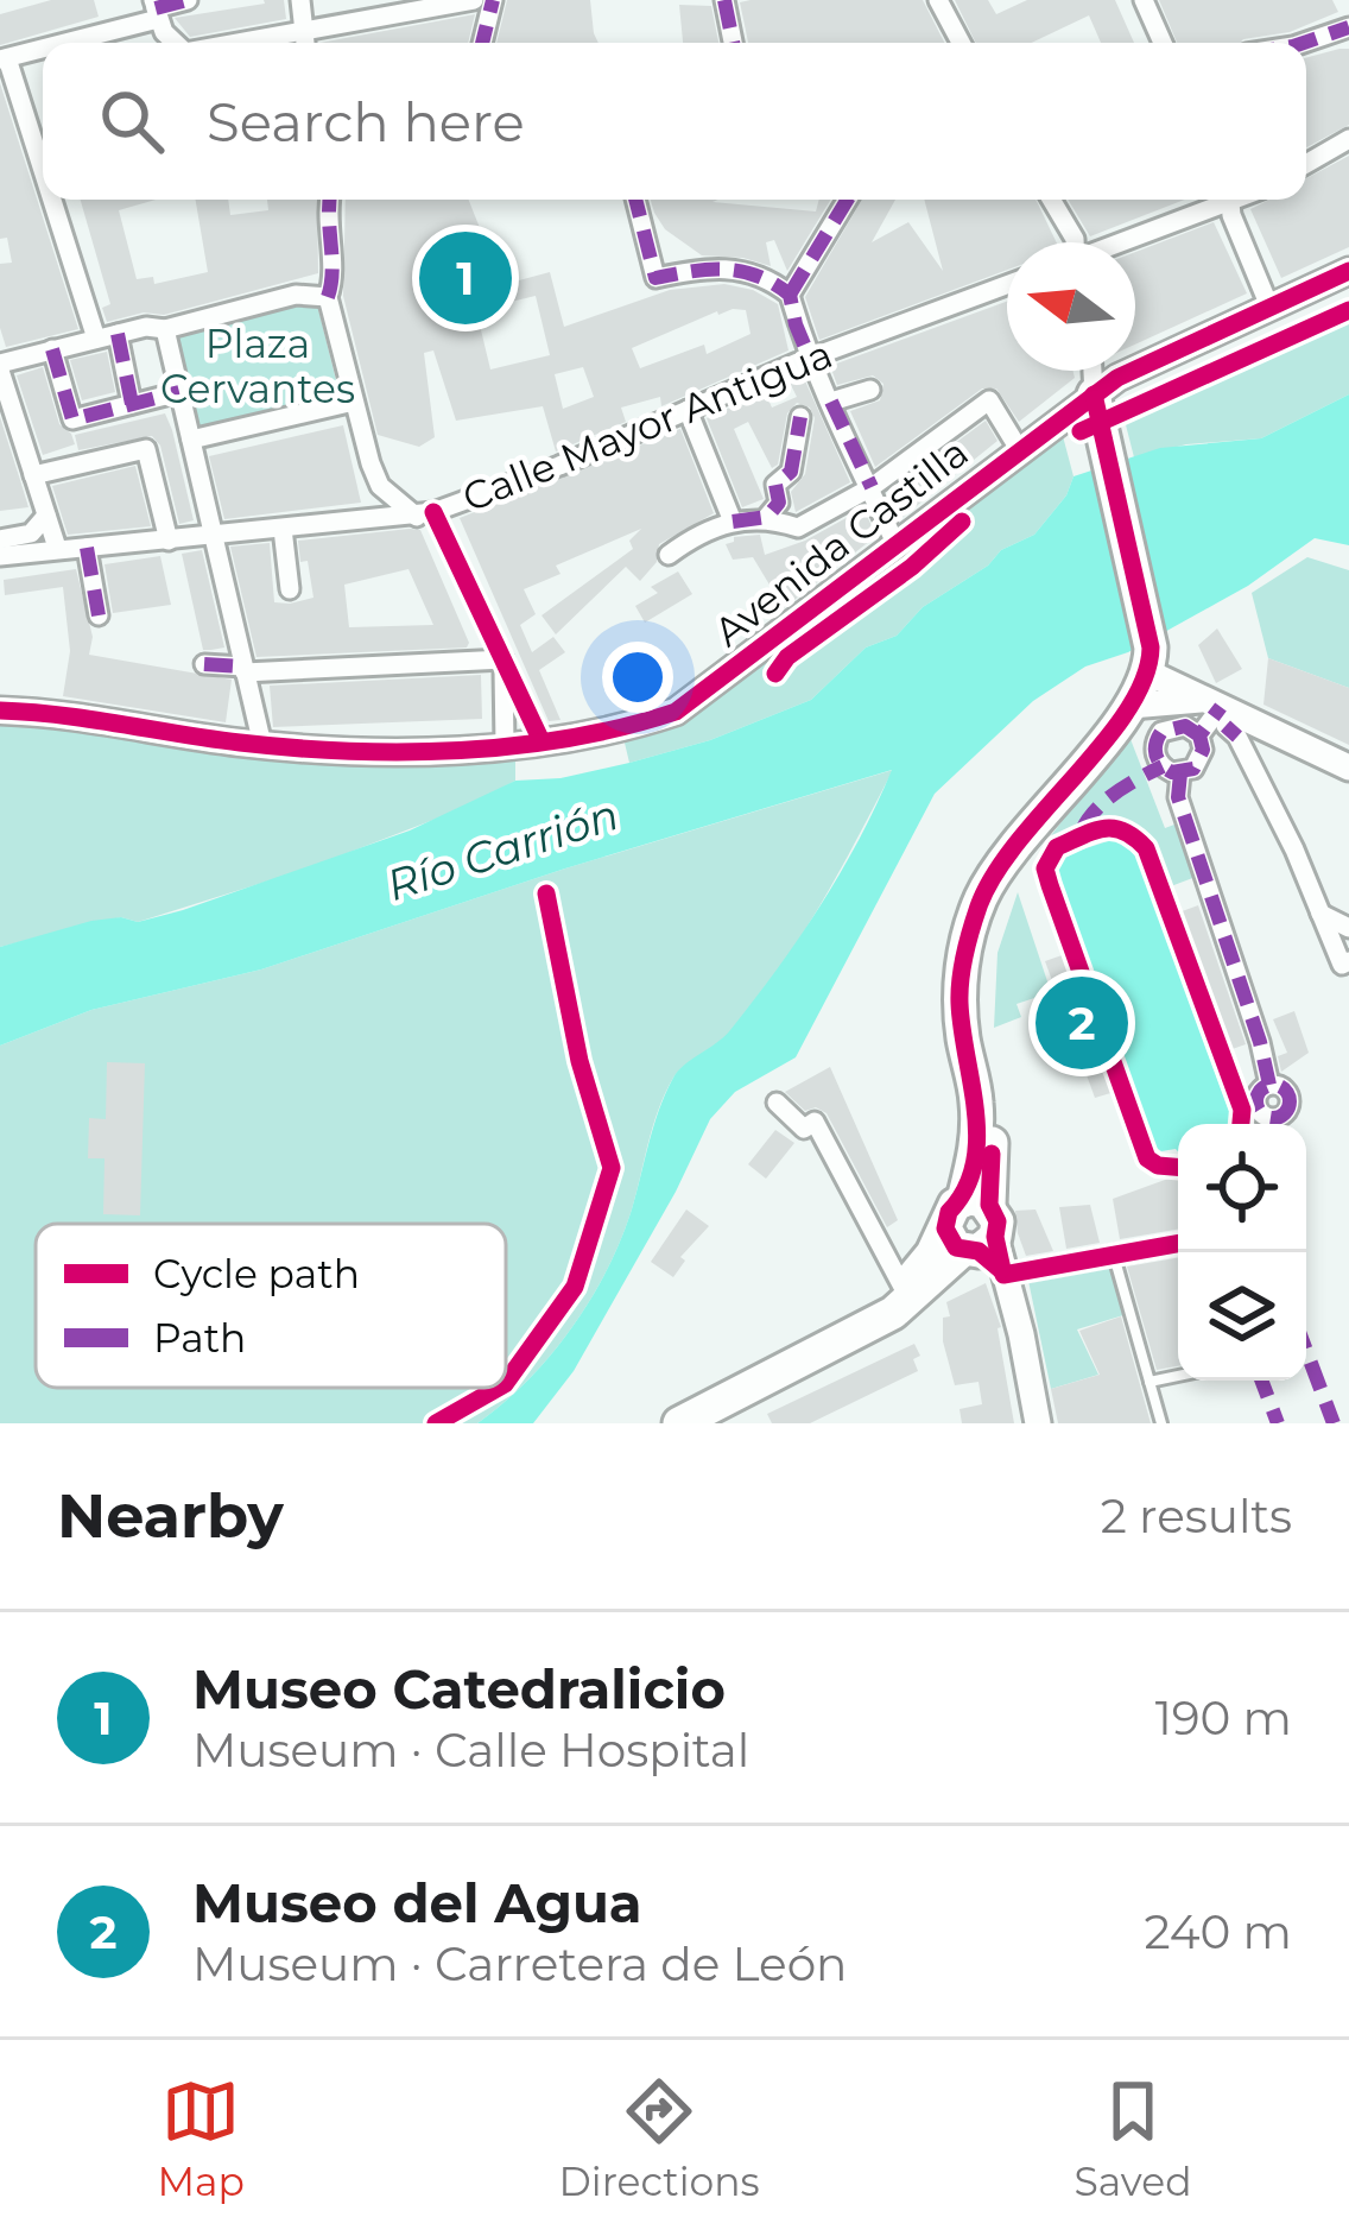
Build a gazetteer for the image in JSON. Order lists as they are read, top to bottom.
{
  "streets": {
    "main road": ["Avenida Castilla"],
    "street": ["Calle Mayor Antigua"]
  },
  "water": ["Río Carrión"],
  "parks": ["Plaza Cervantes"],
  "legend": ["Cycle path", "Path"],
  "north": "left",
  "page": {
    "search": "Search here",
    "pins": ["1", "2"],
    "heading": ["Nearby", "2 results"],
    "list": [
      {
        "mark": "1",
        "name": "Museo Catedralicio",
        "note": "Museum · Calle Hospital",
        "value": "190 m"
      },
      {
        "mark": "2",
        "name": "Museo del Agua",
        "note": "Museum · Carretera de León",
        "value": "240 m"
      }
    ],
    "nav": ["Map", "Directions", "Saved"]
  }
}
